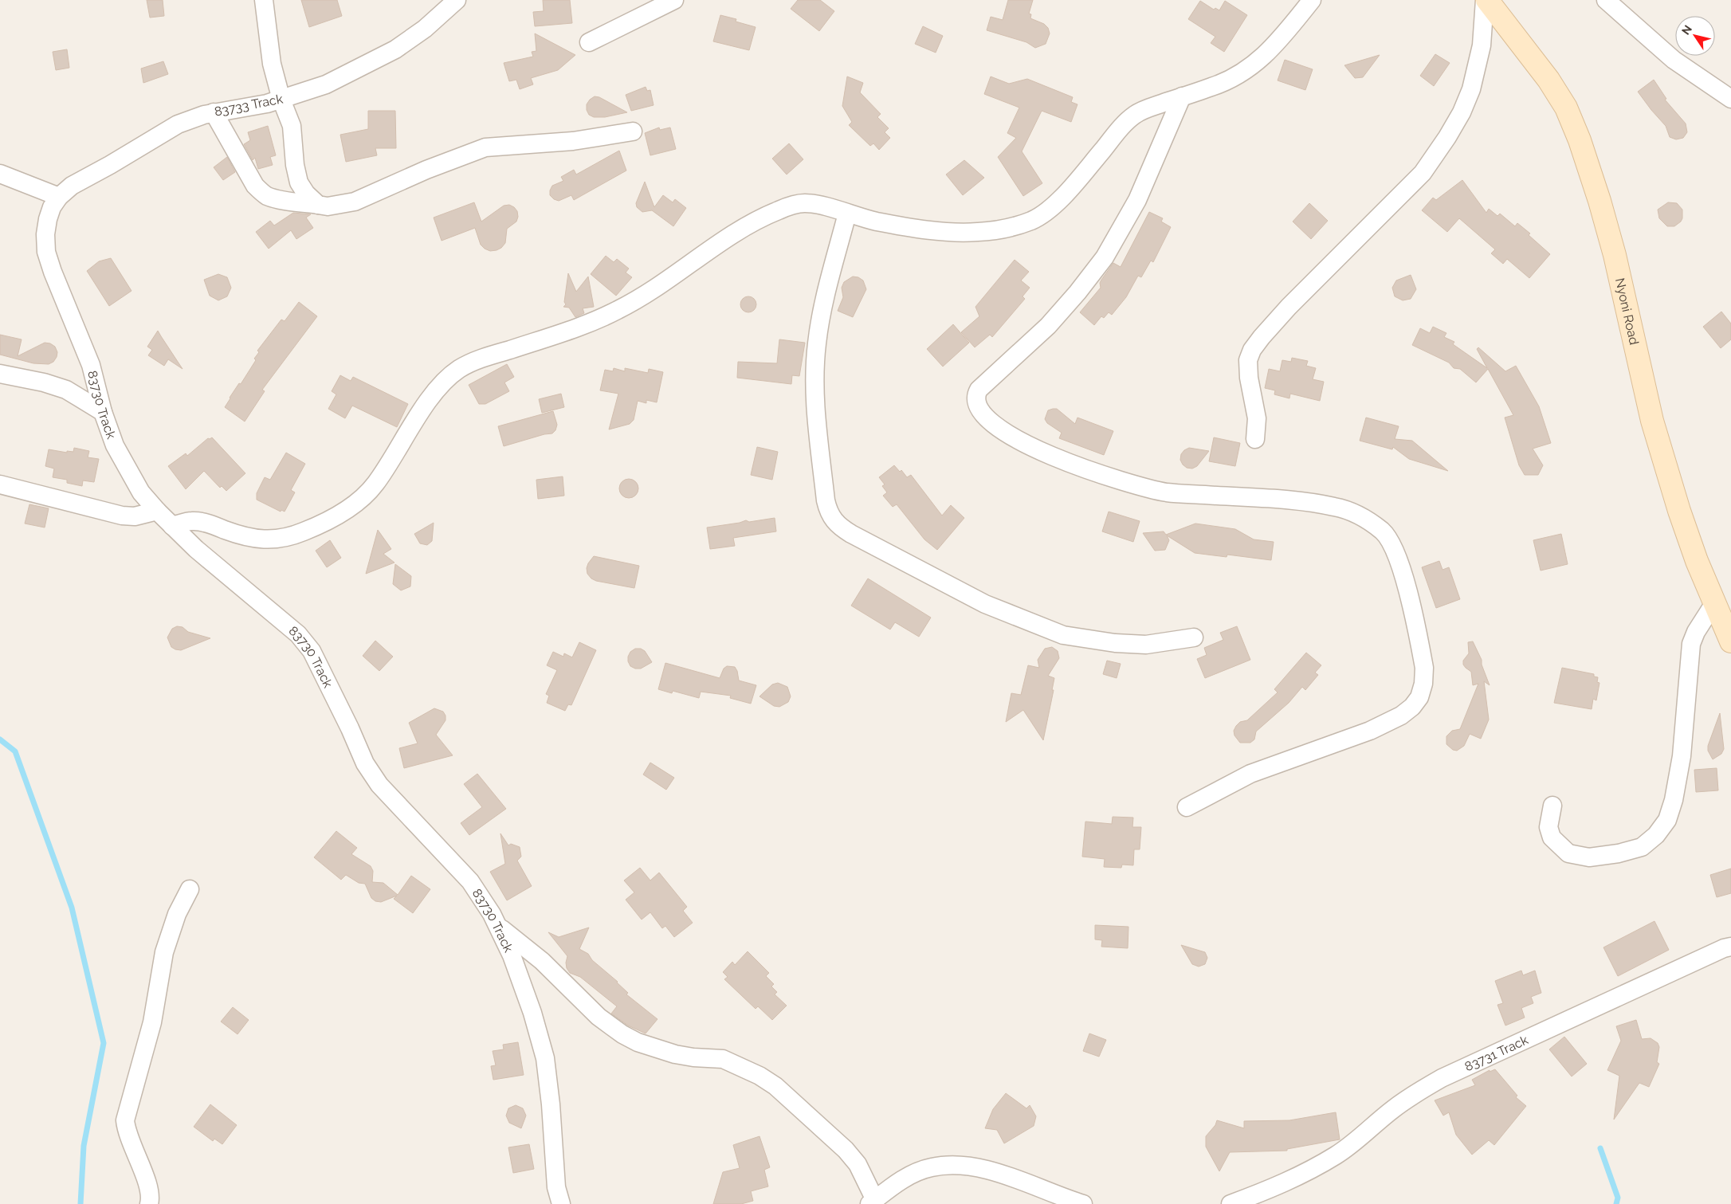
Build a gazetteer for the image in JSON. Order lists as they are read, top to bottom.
{
  "streets": {
    "street": [
      "83733 Track",
      "Nyoni Road",
      "83730 Track",
      "83731 Track"
    ]
  },
  "crossings": [
    ["83733 Track", "83730 Track"]
  ],
  "north": "top left"
}
